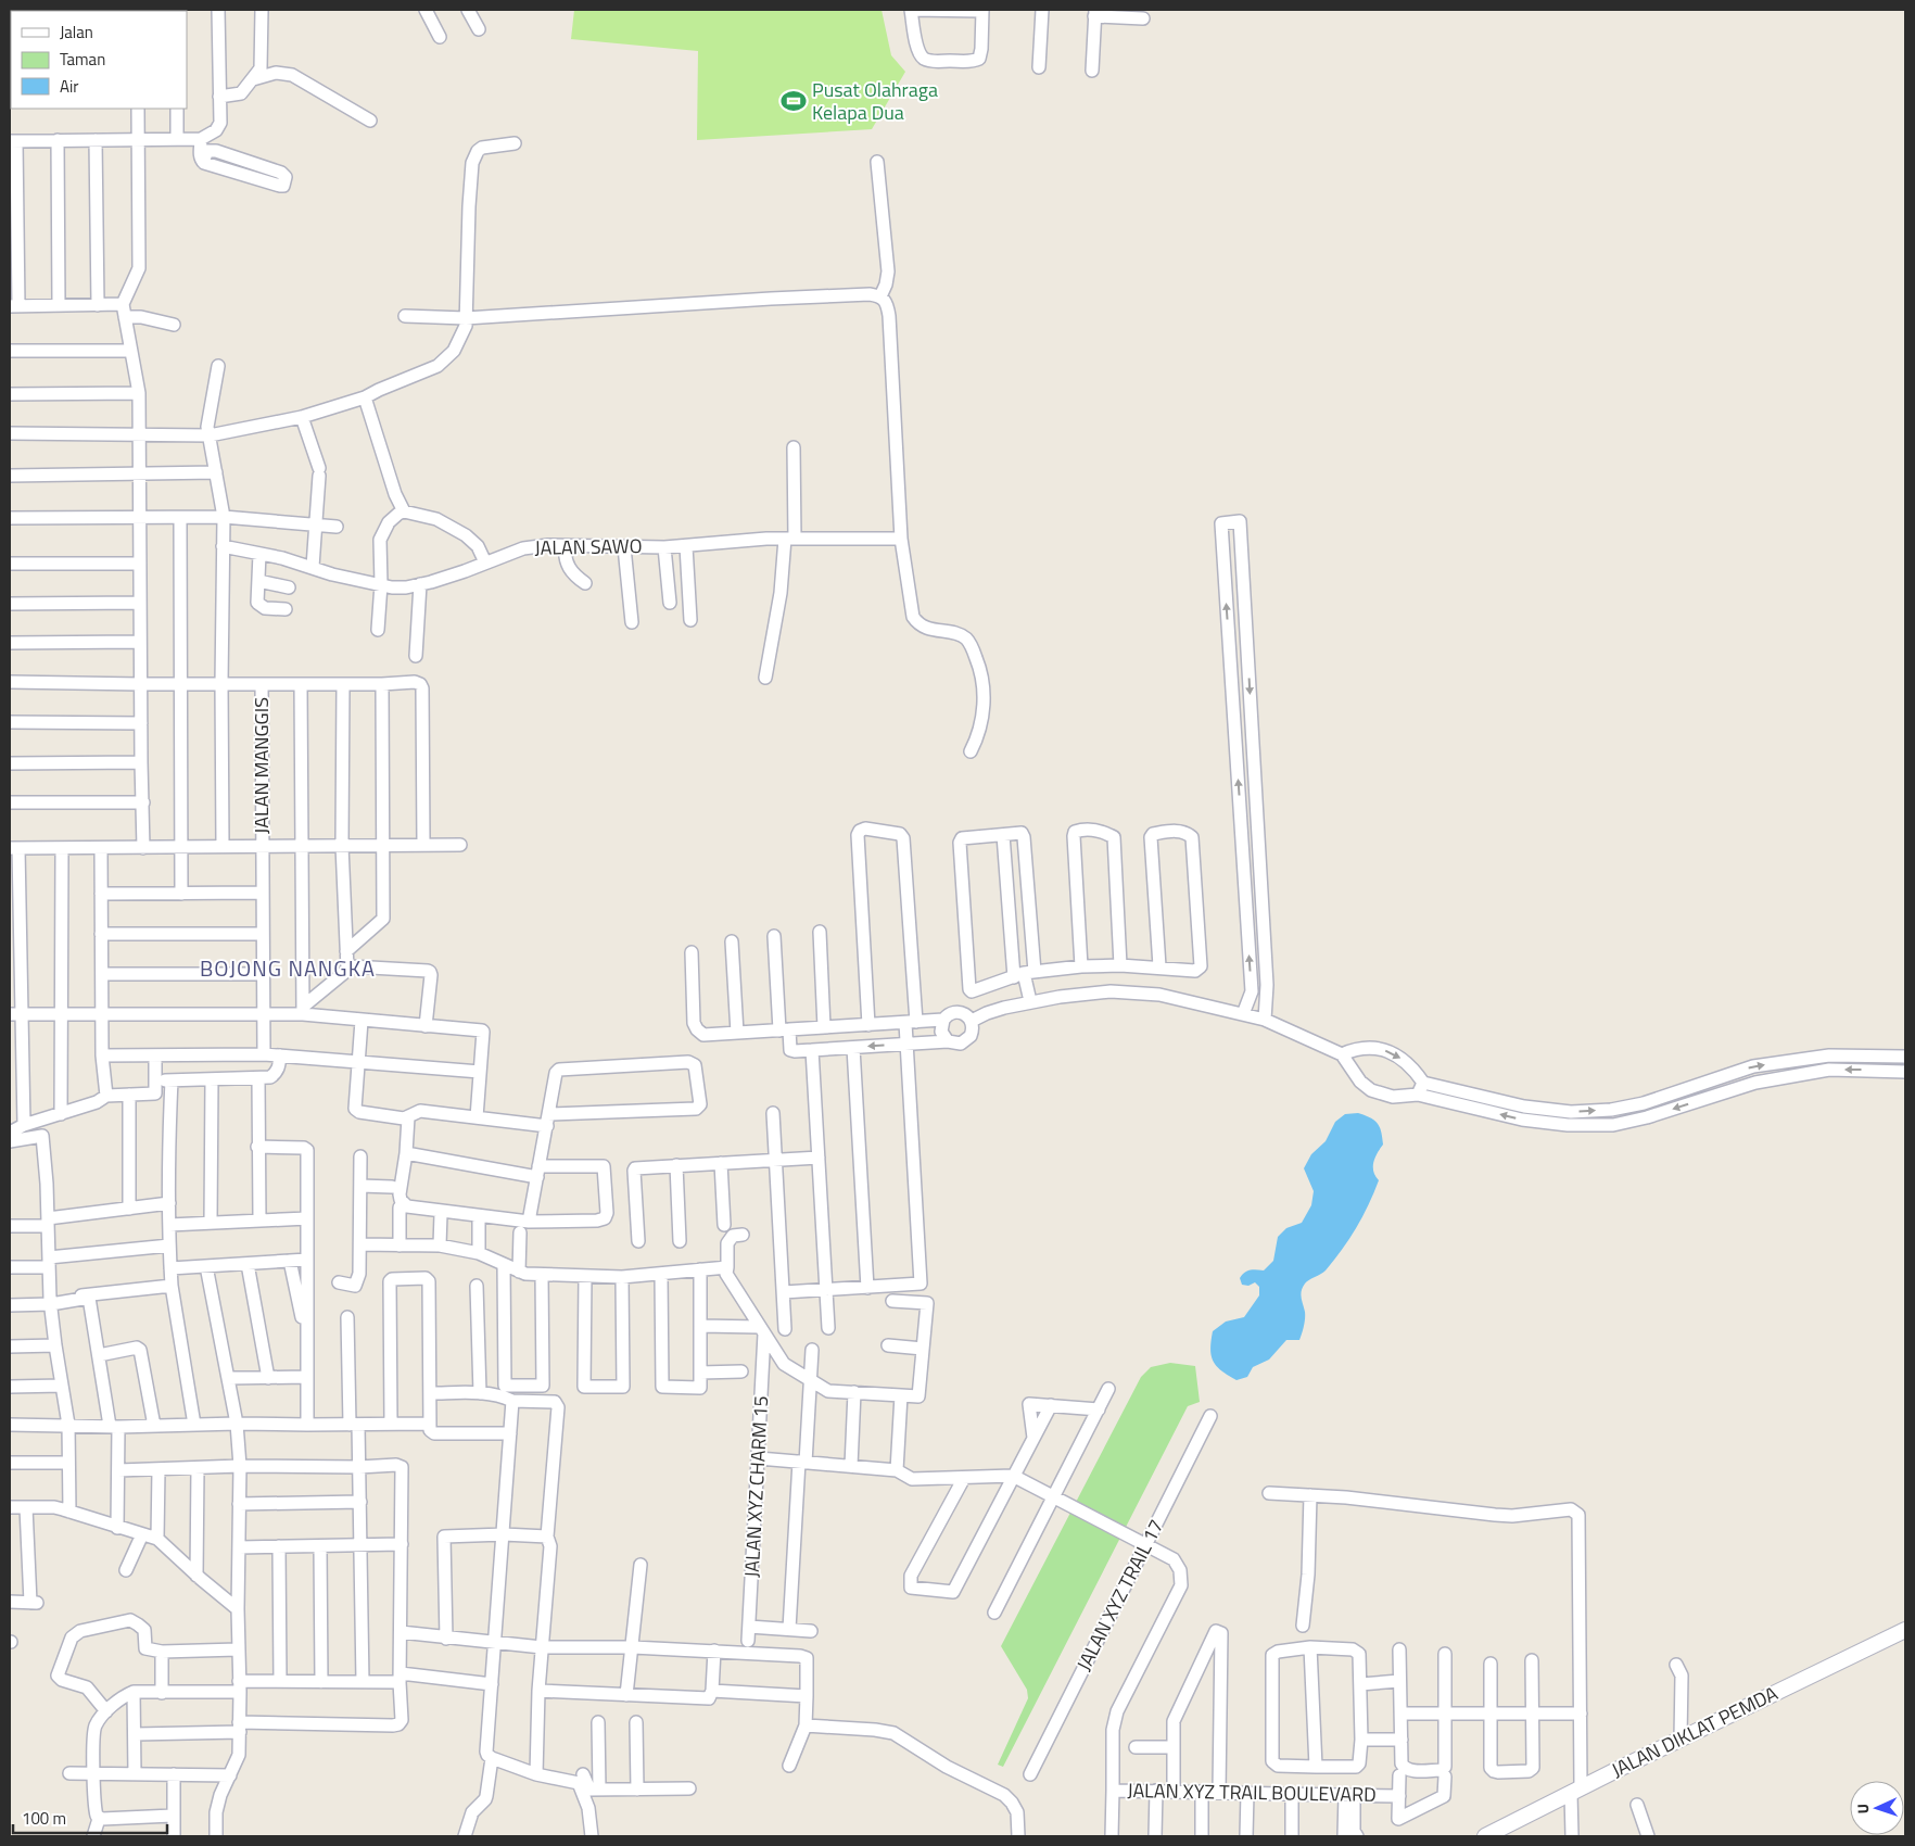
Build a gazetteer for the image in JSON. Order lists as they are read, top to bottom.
{
  "streets": {
    "street": [
      "JALAN SAWO",
      "JALAN MANGGIS",
      "JALAN XYZ CHARM 15",
      "JALAN XYZ TRAIL 17",
      "JALAN DIKLAT PEMDA",
      "JALAN XYZ TRAIL BOULEVARD"
    ]
  },
  "crossings": [
    ["JALAN XYZ TRAIL 17", "JALAN XYZ TRAIL BOULEVARD"]
  ],
  "districts": ["BOJONG NANGKA"],
  "places": {
    "sports": ["Pusat Olahraga Kelapa Dua"]
  },
  "legend": ["Jalan", "Taman", "Air"],
  "scale_bar": "100 m",
  "north": "left"
}
